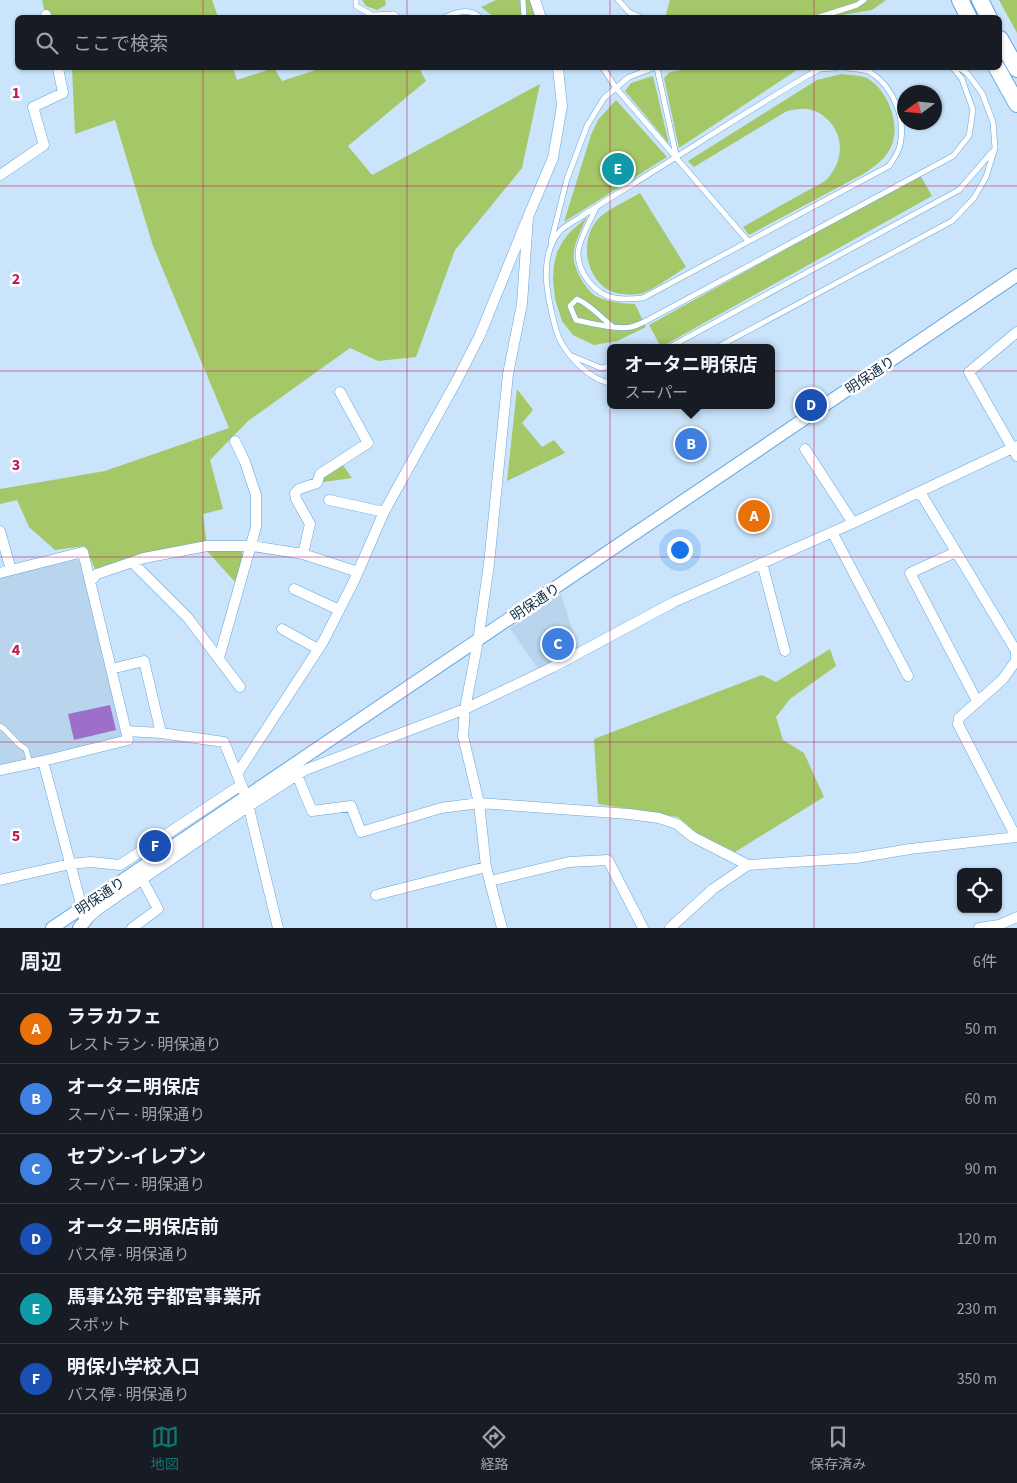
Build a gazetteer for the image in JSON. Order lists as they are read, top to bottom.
{
  "streets": {
    "street": ["明保通り"]
  },
  "north": "left",
  "page": {
    "search": "ここで検索",
    "pins": [
      "E",
      "D",
      "B",
      "A",
      "C",
      "F"
    ],
    "popup": ["オータニ明保店", "スーパー"],
    "heading": ["周辺", "6件"],
    "list": [
      {
        "mark": "A",
        "name": "ララカフェ",
        "note": "レストラン · 明保通り",
        "value": "50 m"
      },
      {
        "mark": "B",
        "name": "オータニ明保店",
        "note": "スーパー · 明保通り",
        "value": "60 m"
      },
      {
        "mark": "C",
        "name": "セブン-イレブン",
        "note": "スーパー · 明保通り",
        "value": "90 m"
      },
      {
        "mark": "D",
        "name": "オータニ明保店前",
        "note": "バス停 · 明保通り",
        "value": "120 m"
      },
      {
        "mark": "E",
        "name": "馬事公苑 宇都宮事業所",
        "note": "スポット",
        "value": "230 m"
      },
      {
        "mark": "F",
        "name": "明保小学校入口",
        "note": "バス停 · 明保通り",
        "value": "350 m"
      }
    ],
    "nav": ["地図", "経路", "保存済み"]
  },
  "grid": {
    "rows": [
      "1",
      "2",
      "3",
      "4",
      "5"
    ]
  }
}
